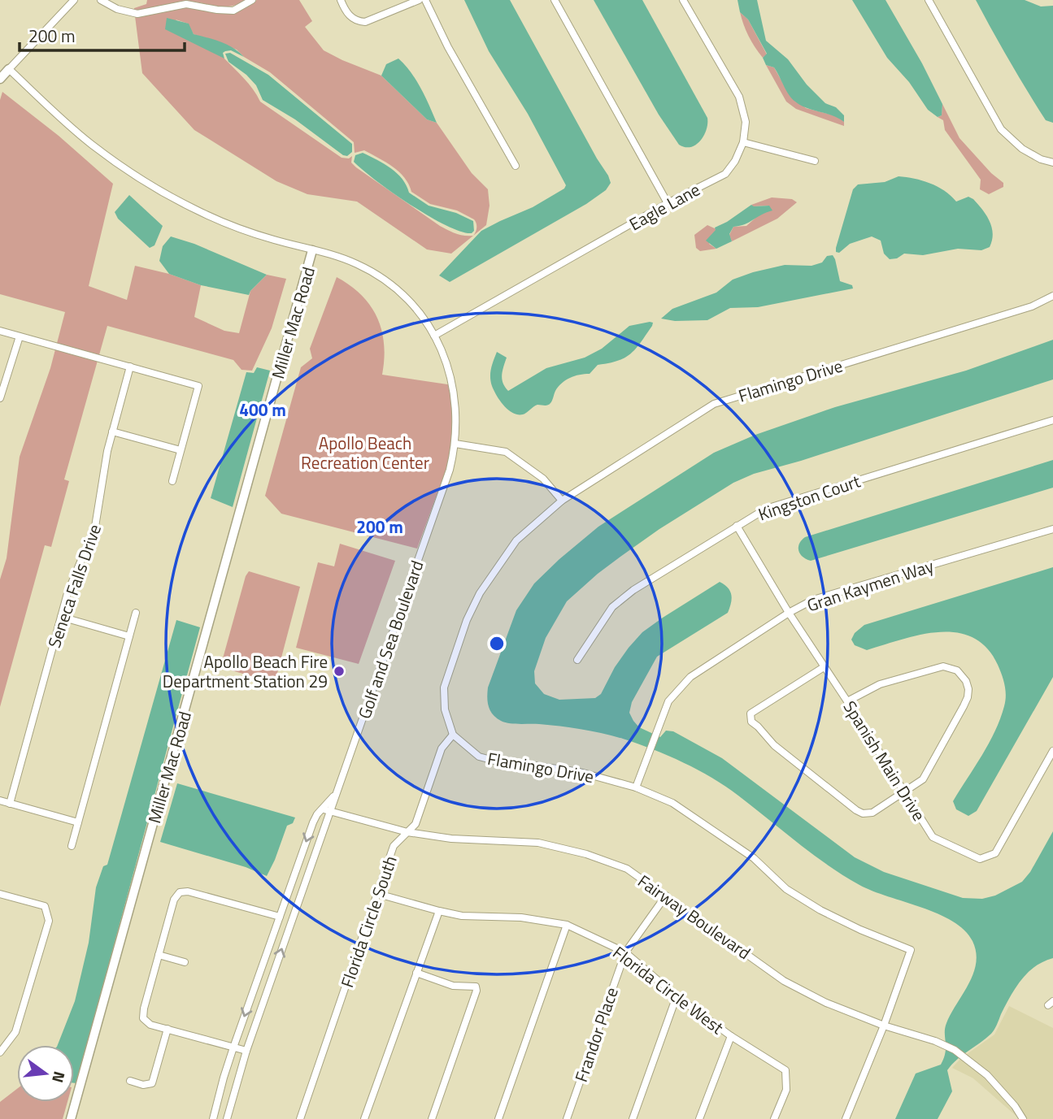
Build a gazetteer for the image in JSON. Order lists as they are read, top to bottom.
{
  "streets": {
    "street": [
      "Eagle Lane",
      "Miller Mac Road",
      "Flamingo Drive",
      "Kingston Court",
      "Gran Kaymen Way",
      "Seneca Falls Drive",
      "Golf and Sea Boulevard",
      "Spanish Main Drive",
      "Fairway Boulevard",
      "Florida Circle South",
      "Florida Circle West",
      "Frandor Place"
    ]
  },
  "crossings": [
    ["Eagle Lane", "Golf and Sea Boulevard"],
    ["Miller Mac Road", "Golf and Sea Boulevard"],
    ["Flamingo Drive", "Gran Kaymen Way"],
    ["Flamingo Drive", "Fairway Boulevard"],
    ["Flamingo Drive", "Florida Circle South"],
    ["Kingston Court", "Spanish Main Drive"],
    ["Gran Kaymen Way", "Spanish Main Drive"],
    ["Golf and Sea Boulevard", "Fairway Boulevard"],
    ["Fairway Boulevard", "Florida Circle South"],
    ["Fairway Boulevard", "Frandor Place"],
    ["Florida Circle South", "Florida Circle West"],
    ["Florida Circle West", "Frandor Place"]
  ],
  "parks": ["Apollo Beach Recreation Center"],
  "places": ["Apollo Beach Fire Department Station 29"],
  "scale_bar": "200 m",
  "north": "right",
  "rings": ["400 m", "200 m"]
}
